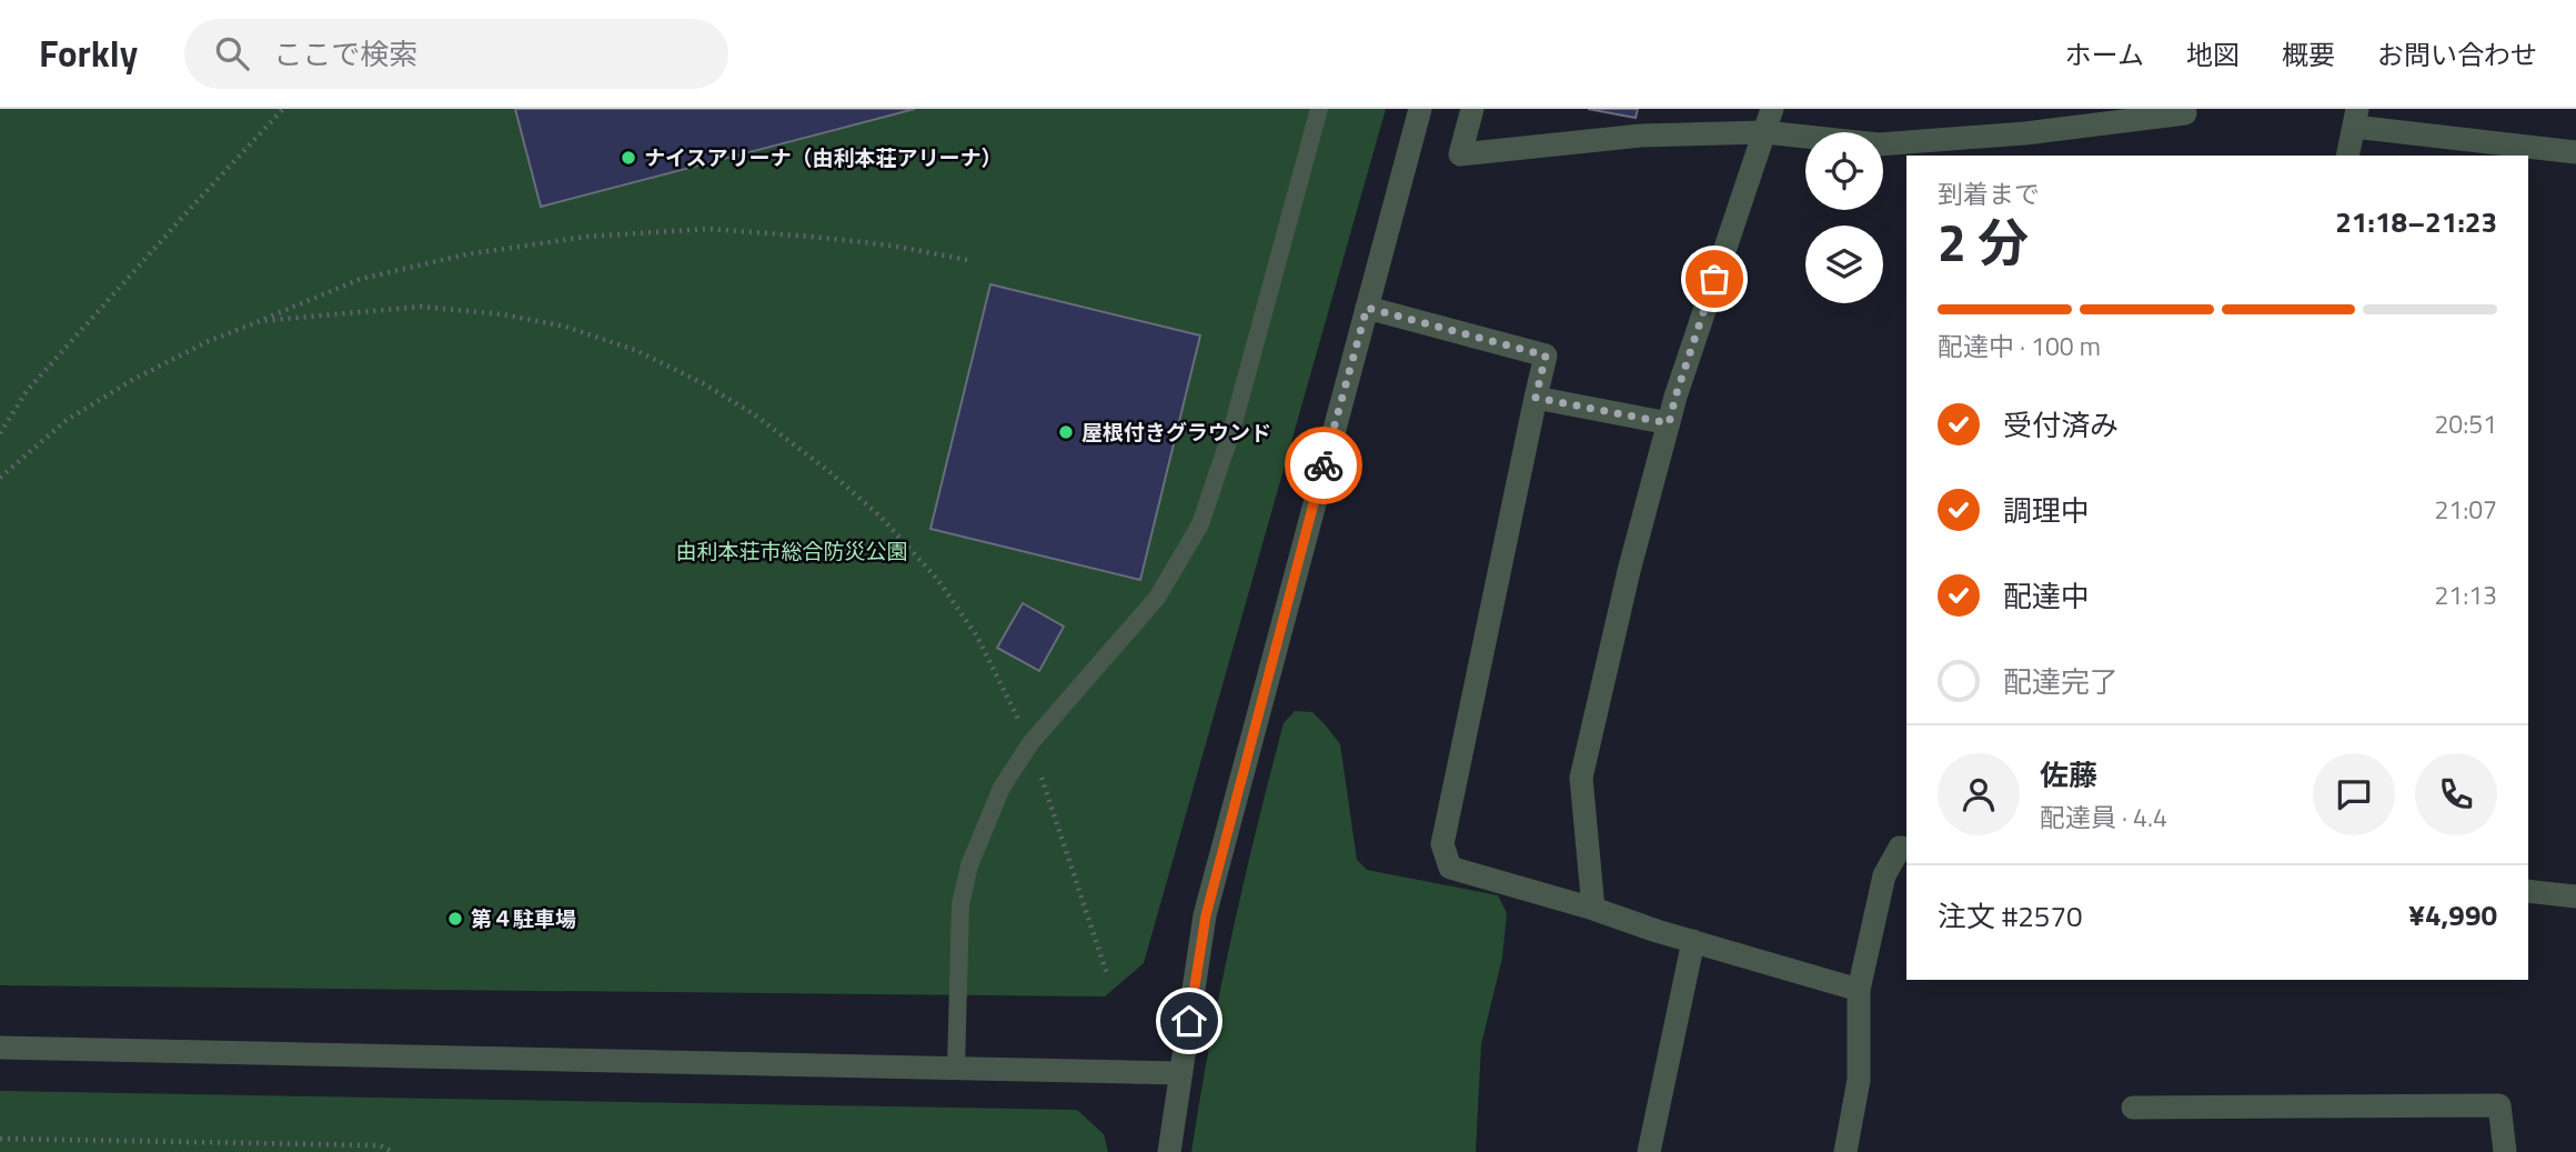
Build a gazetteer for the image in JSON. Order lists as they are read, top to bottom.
{
  "parks": ["由利本荘市総合防災公園"],
  "places": ["ナイスアリーナ（由利本荘アリーナ）", "屋根付きグラウンド", "第４駐車場"],
  "page": {
    "header": "Forkly",
    "search": "ここで検索",
    "nav": [
      "ホーム",
      "地図",
      "概要",
      "お問い合わせ"
    ],
    "heading": ["2 分", "到着まで", "21:18–21:23"],
    "panel": [
      "佐藤",
      "配達員 · 4.4",
      "注文 #2570",
      "¥4,990"
    ],
    "bar": "配達中 · 100 m",
    "list": [
      ["受付済み", "20:51"],
      ["調理中", "21:07"],
      ["配達中", "21:13"],
      "配達完了"
    ]
  }
}
